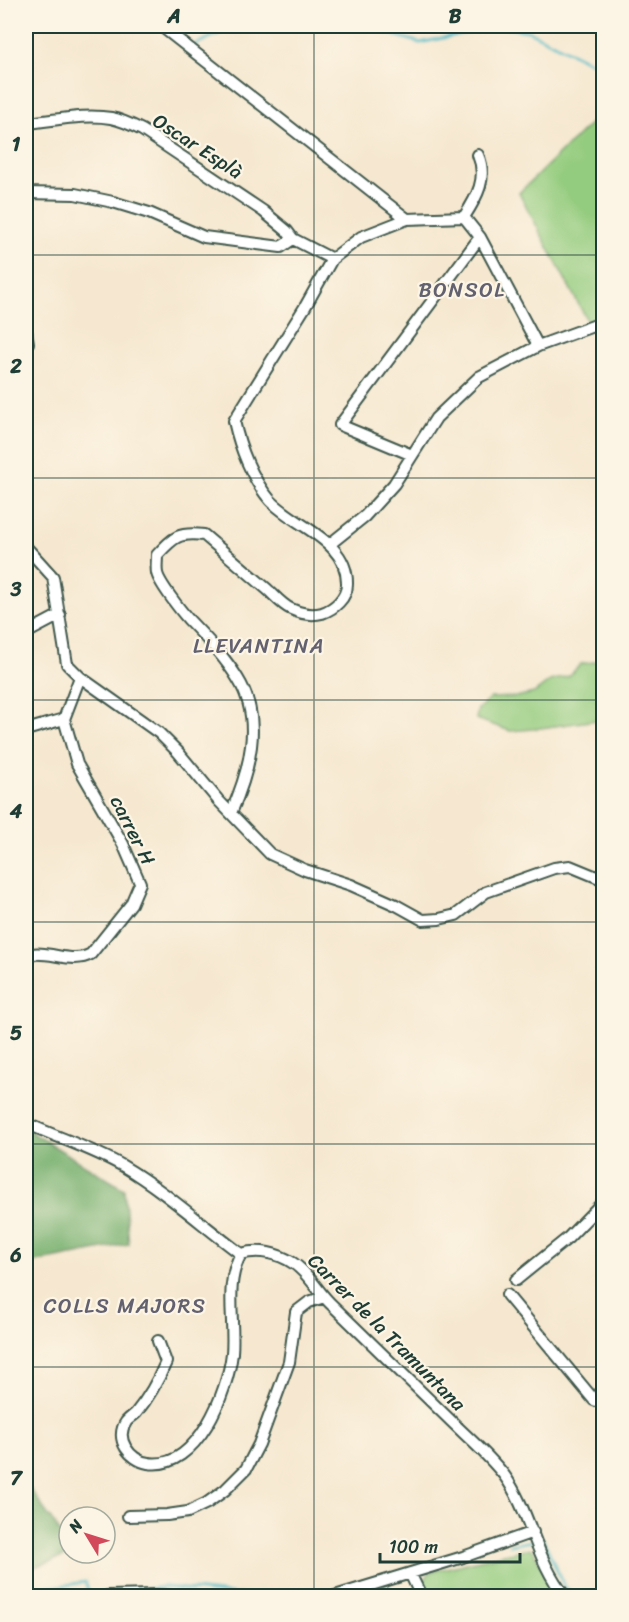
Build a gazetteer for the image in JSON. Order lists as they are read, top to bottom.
{
  "streets": {
    "street": ["Oscar Esplà", "carrer H", "Carrer de la Tramuntana"]
  },
  "districts": ["BONSOL", "LLEVANTINA", "COLLS MAJORS"],
  "scale_bar": "100 m",
  "north": "top left",
  "grid": {
    "columns": ["A", "B"],
    "rows": [
      "1",
      "2",
      "3",
      "4",
      "5",
      "6",
      "7"
    ]
  }
}
